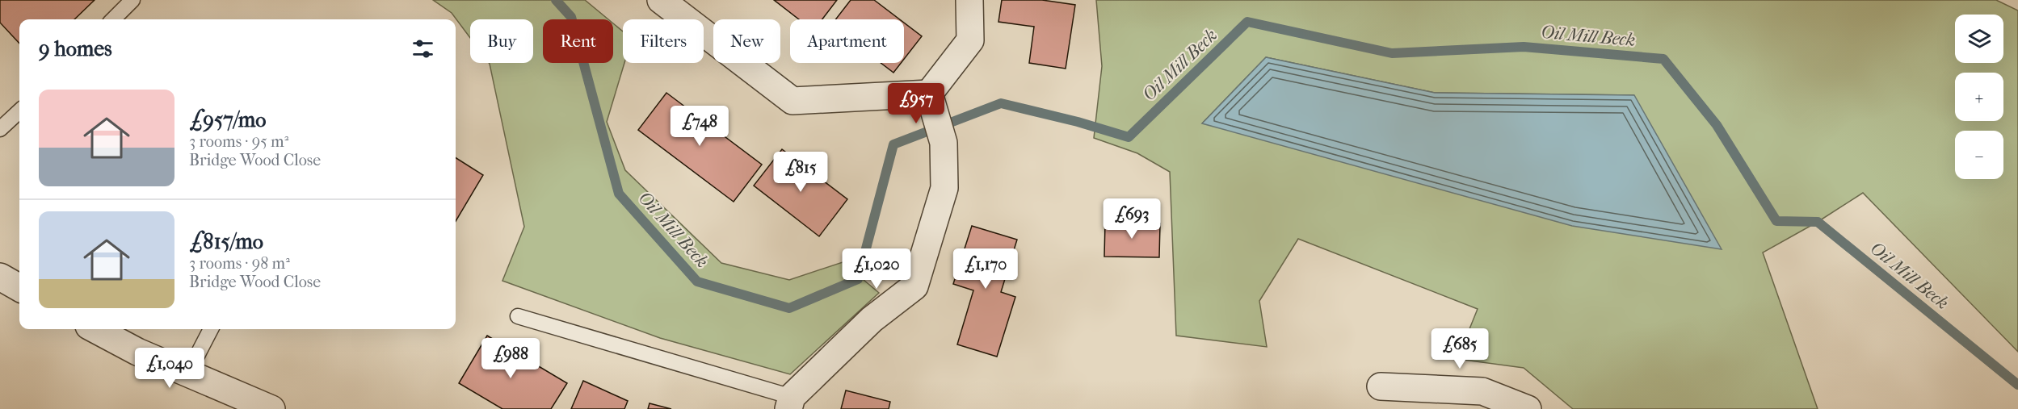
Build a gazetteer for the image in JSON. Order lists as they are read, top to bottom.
{
  "water": ["Oil Mill Beck"],
  "page": {
    "map_buttons": ["+", "−"],
    "chip": [
      "Buy",
      "Rent",
      "Filters",
      "New",
      "Apartment"
    ],
    "heading": "9 homes",
    "list": [
      {
        "name": "£957/mo",
        "note": "3 rooms · 95 m² · Bridge Wood Close"
      },
      {
        "name": "£815/mo",
        "note": "3 rooms · 98 m² · Bridge Wood Close"
      }
    ],
    "price": [
      "£957",
      "£748",
      "£815",
      "£693",
      "£1,020",
      "£1,170",
      "£685",
      "£988",
      "£1,040"
    ]
  }
}
